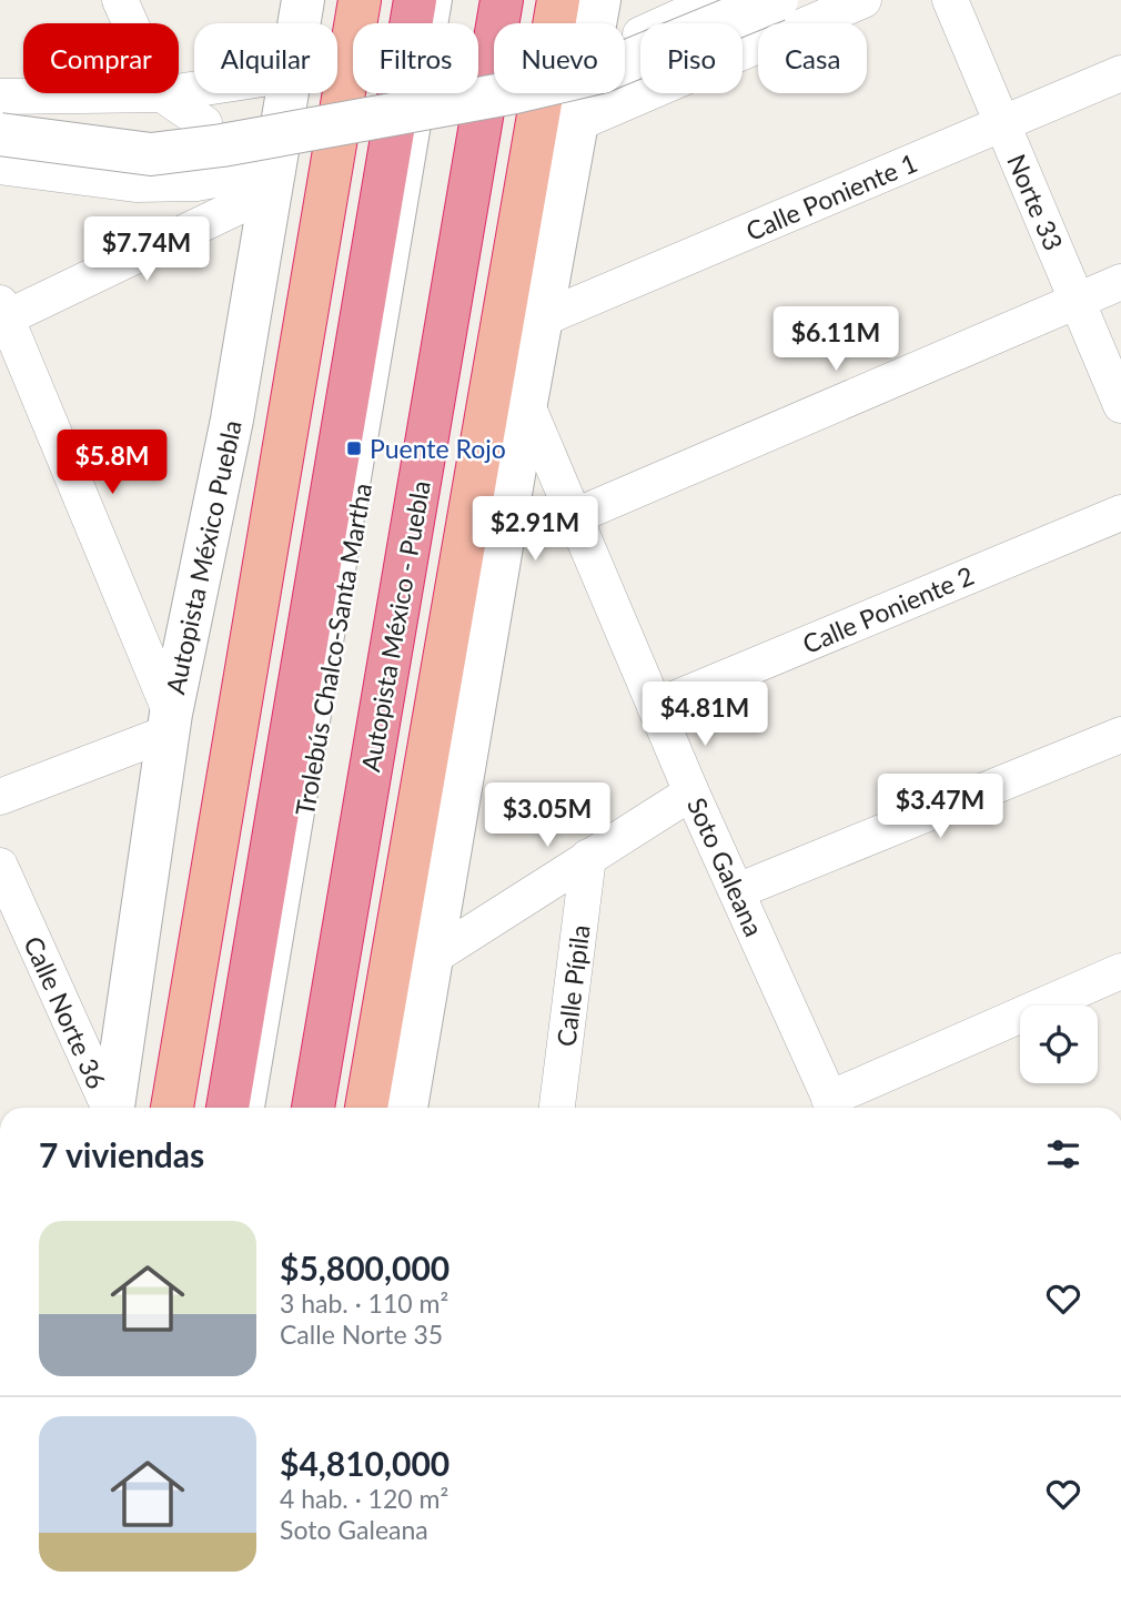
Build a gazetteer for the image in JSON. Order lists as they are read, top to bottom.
{
  "streets": {
    "highway": ["Autopista México - Puebla"],
    "street": [
      "Calle Poniente 1",
      "Norte 33",
      "Autopista México Puebla",
      "Calle Poniente 2",
      "Soto Galeana",
      "Calle Pípila",
      "Calle Norte 36"
    ],
    "lane": ["Trolebús Chalco-Santa Martha"]
  },
  "crossings": [
    ["Calle Poniente 1", "Norte 33"],
    ["Calle Poniente 2", "Soto Galeana"]
  ],
  "places": {
    "transit": ["Puente Rojo"]
  },
  "page": {
    "chip": [
      "Comprar",
      "Alquilar",
      "Filtros",
      "Nuevo",
      "Piso",
      "Casa"
    ],
    "price": [
      "$7.74M",
      "$6.11M",
      "$5.8M",
      "$2.91M",
      "$4.81M",
      "$3.47M",
      "$3.05M"
    ],
    "heading": "7 viviendas",
    "list": [
      {
        "name": "$5,800,000",
        "note": "3 hab. · 110 m² · Calle Norte 35"
      },
      {
        "name": "$4,810,000",
        "note": "4 hab. · 120 m² · Soto Galeana"
      }
    ]
  }
}
